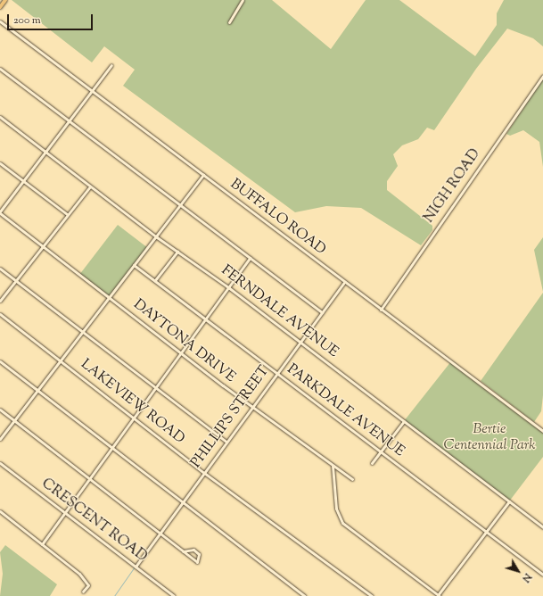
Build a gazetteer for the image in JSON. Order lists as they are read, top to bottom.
{
  "streets": {
    "street": [
      "NIGH ROAD",
      "BUFFALO ROAD",
      "FERNDALE AVENUE",
      "DAYTONA DRIVE",
      "LAKEVIEW ROAD",
      "PARKDALE AVENUE",
      "PHILLIPS STREET",
      "CRESCENT ROAD"
    ]
  },
  "crossings": [
    ["NIGH ROAD", "BUFFALO ROAD"],
    ["BUFFALO ROAD", "PHILLIPS STREET"],
    ["FERNDALE AVENUE", "PHILLIPS STREET"],
    ["DAYTONA DRIVE", "PHILLIPS STREET"],
    ["LAKEVIEW ROAD", "PHILLIPS STREET"],
    ["PARKDALE AVENUE", "PHILLIPS STREET"],
    ["PHILLIPS STREET", "CRESCENT ROAD"]
  ],
  "parks": ["Bertie Centennial Park"],
  "scale_bar": "200 m",
  "north": "bottom right"
}
